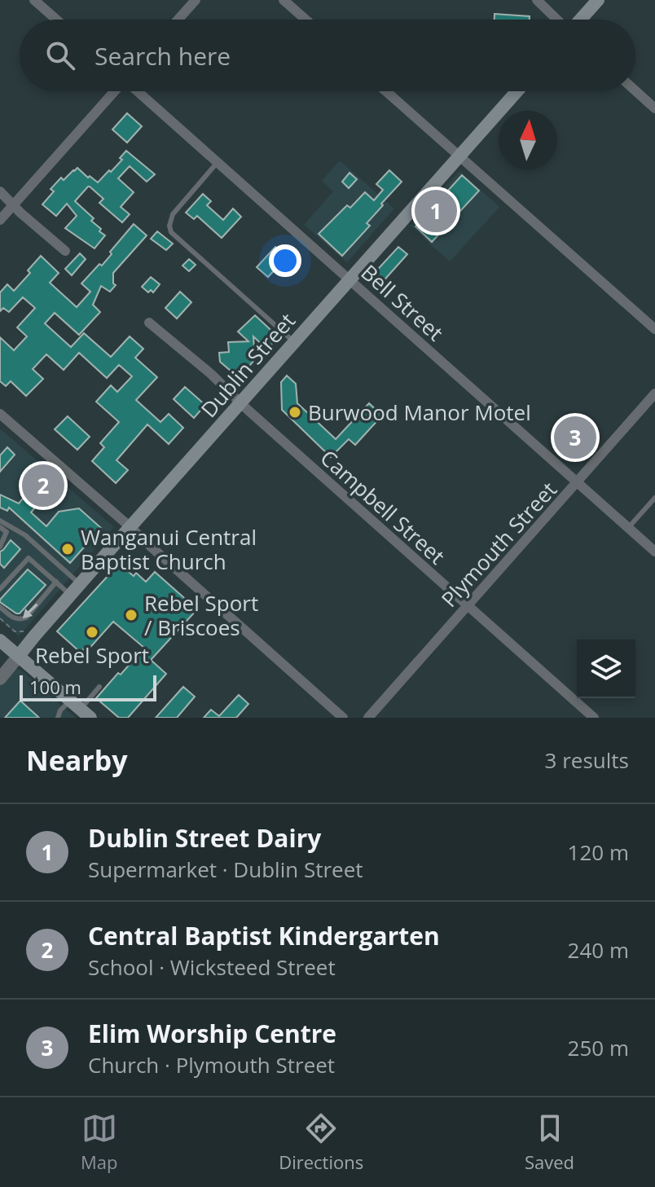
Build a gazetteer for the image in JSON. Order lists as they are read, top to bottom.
{
  "streets": {
    "main road": ["Dublin Street"],
    "street": ["Bell Street", "Campbell Street", "Plymouth Street"]
  },
  "crossings": [
    ["Bell Street", "Dublin Street"],
    ["Bell Street", "Plymouth Street"],
    ["Dublin Street", "Campbell Street"],
    ["Campbell Street", "Plymouth Street"]
  ],
  "places": [
    "Burwood Manor Motel",
    "Wanganui Central Baptist Church",
    "Rebel Sport / Briscoes",
    "Rebel Sport"
  ],
  "scale_bar": "100 m",
  "north": "top",
  "page": {
    "search": "Search here",
    "pins": ["1", "3", "2"],
    "scale": "100 m",
    "heading": ["Nearby", "3 results"],
    "list": [
      {
        "mark": "1",
        "name": "Dublin Street Dairy",
        "note": "Supermarket · Dublin Street",
        "value": "120 m"
      },
      {
        "mark": "2",
        "name": "Central Baptist Kindergarten",
        "note": "School · Wicksteed Street",
        "value": "240 m"
      },
      {
        "mark": "3",
        "name": "Elim Worship Centre",
        "note": "Church · Plymouth Street",
        "value": "250 m"
      }
    ],
    "nav": ["Map", "Directions", "Saved"]
  }
}
